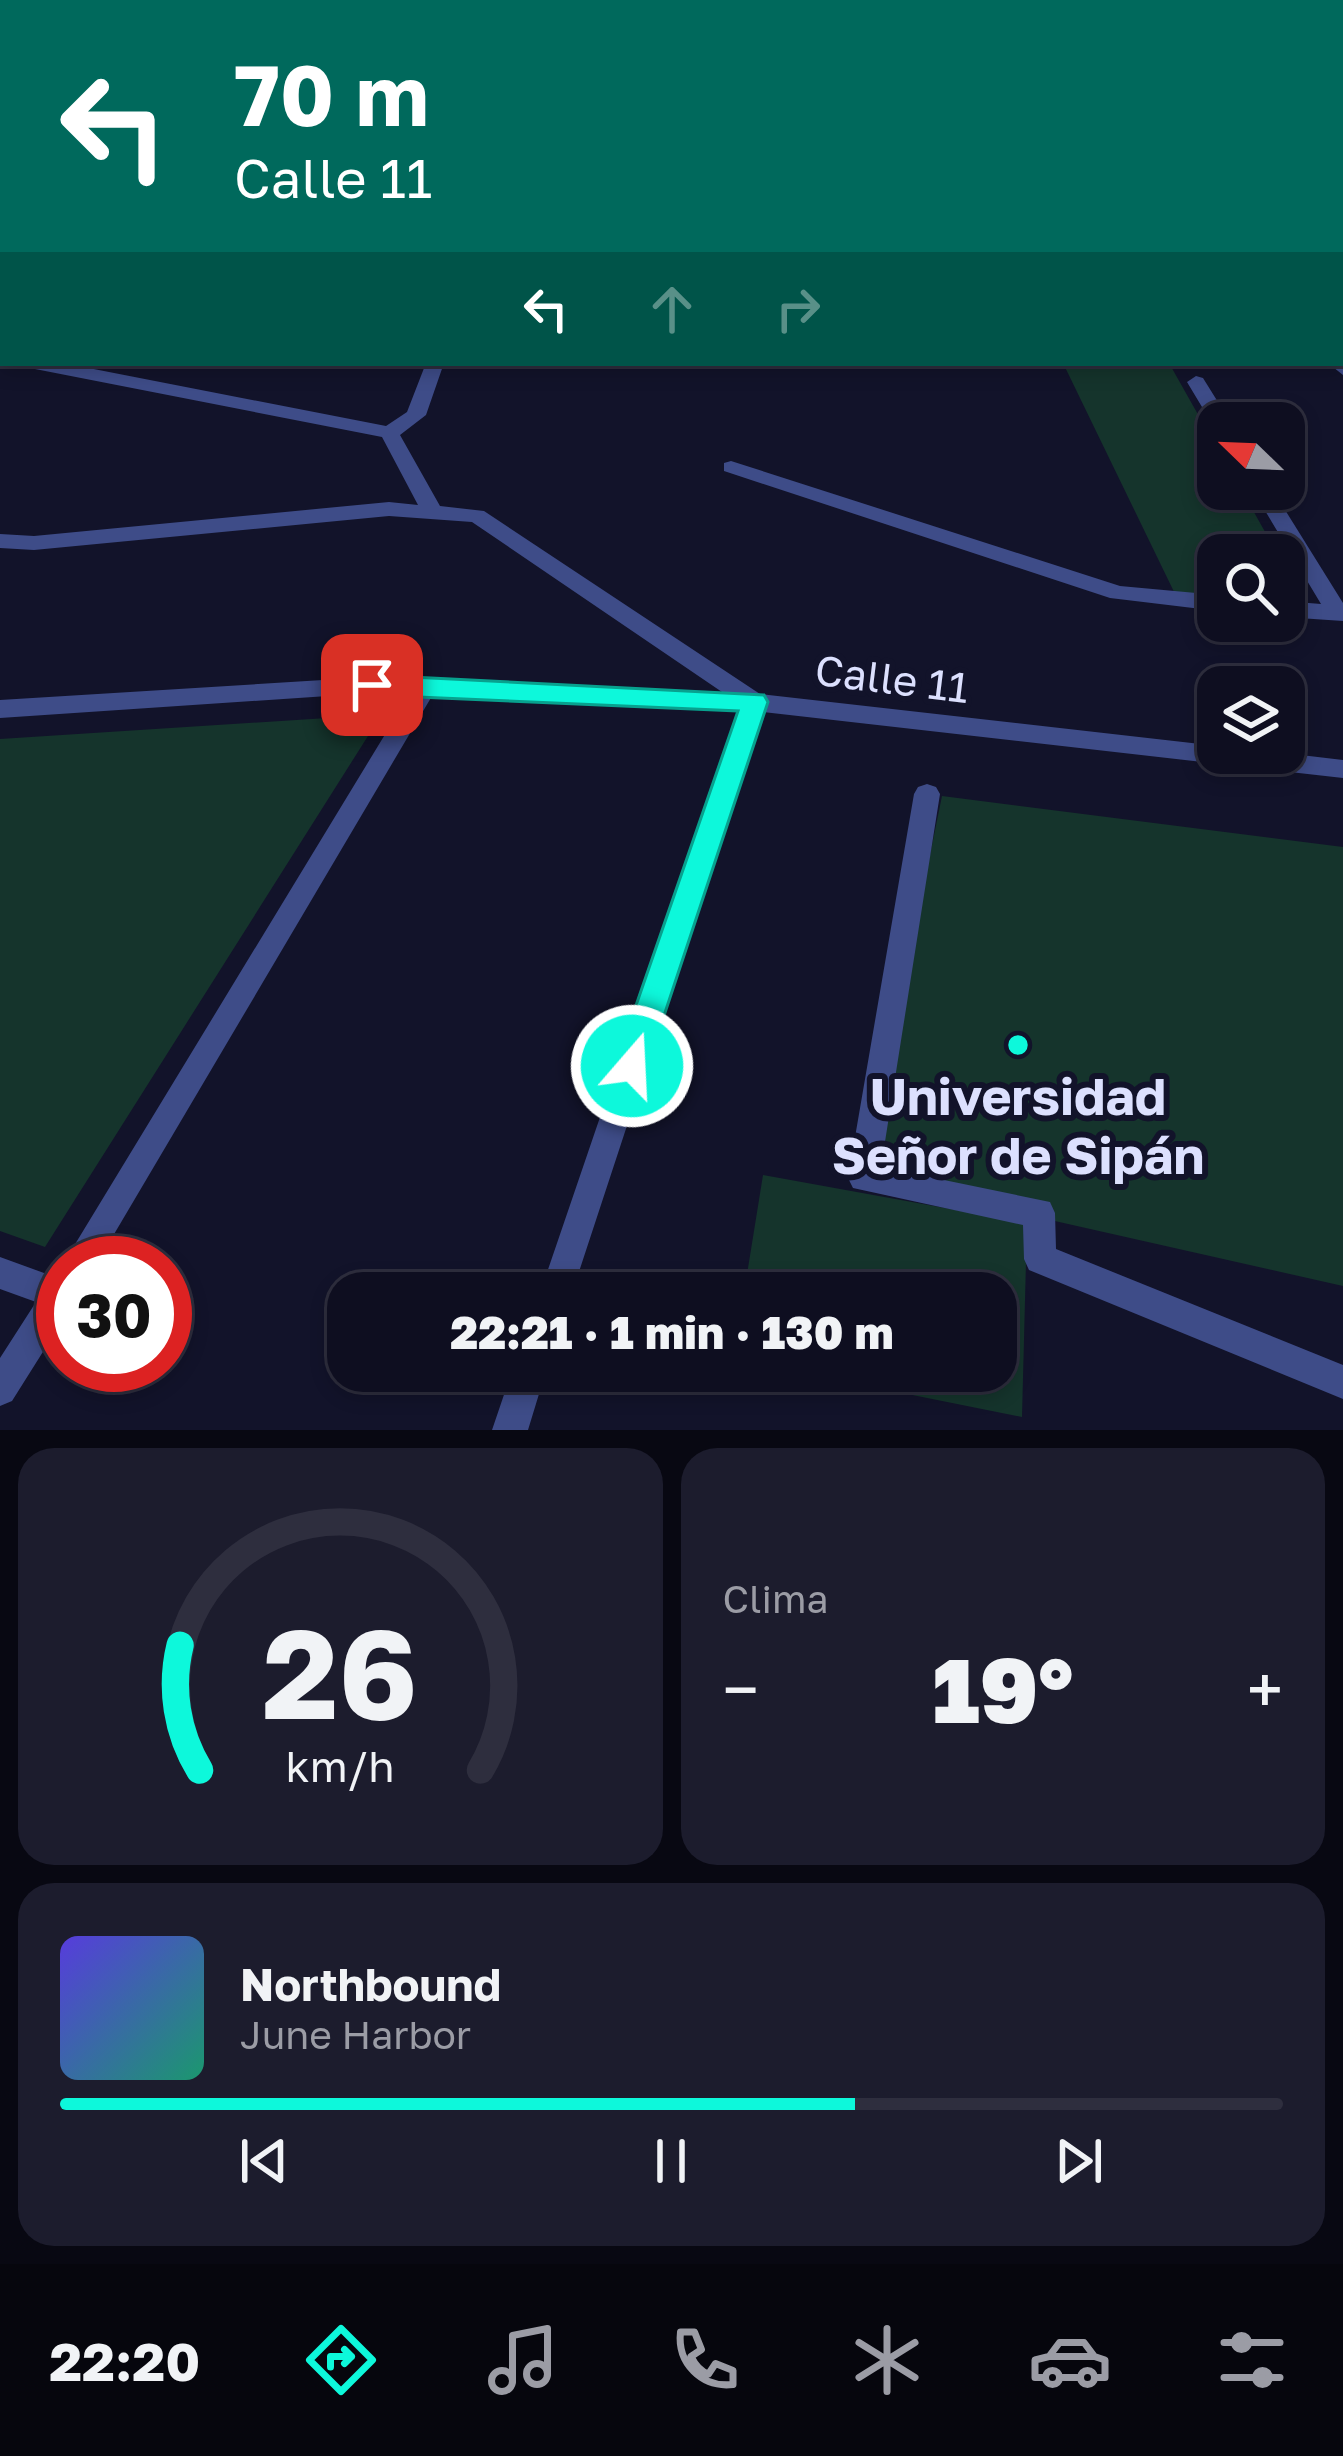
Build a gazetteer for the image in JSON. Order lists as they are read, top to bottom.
{
  "streets": {
    "street": ["Calle 11"]
  },
  "places": ["Universidad Señor de Sipán"],
  "north": "top left",
  "page": {
    "turn": ["70 m", "Calle 11"],
    "limit": "30",
    "trip": "22:21 · 1 min · 130 m",
    "tile": "Clima",
    "heat": ["−", "19°", "+"],
    "song": ["Northbound", "June Harbor"],
    "tabs": "22:20",
    "gauge": ["26", "km/h"]
  }
}
